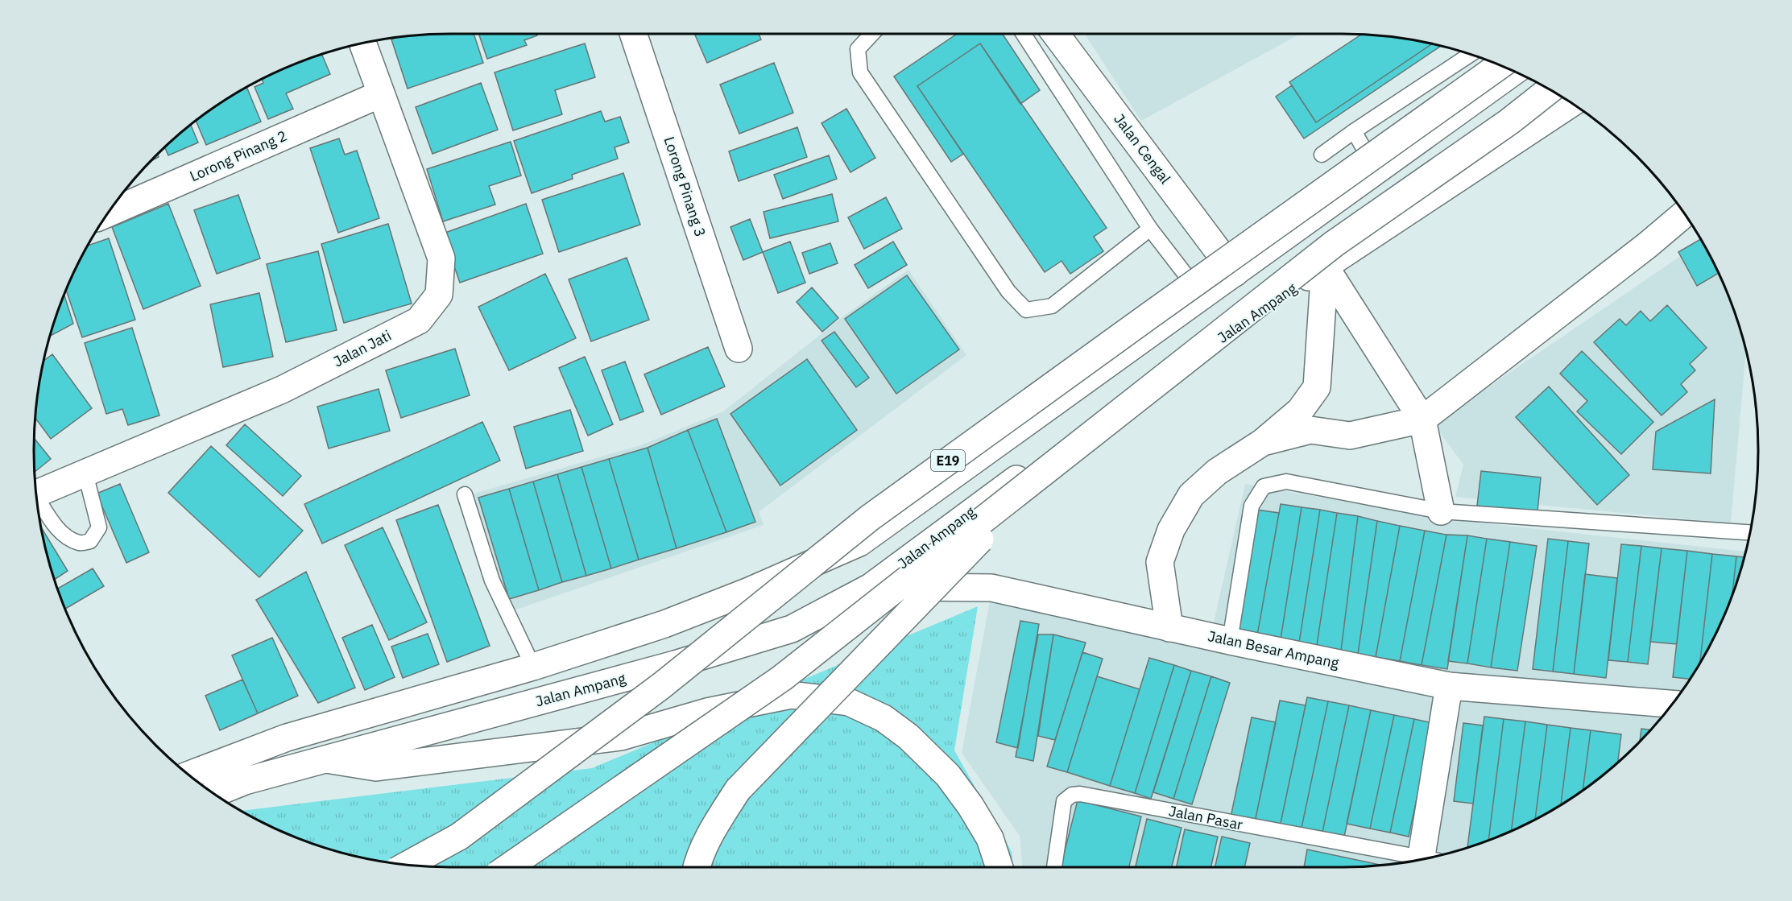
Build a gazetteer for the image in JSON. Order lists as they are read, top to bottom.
{
  "streets": {
    "main road": [
      "Jalan Cengal",
      "Lorong Pinang 2",
      "Lorong Pinang 3",
      "Jalan Ampang",
      "Jalan Jati",
      "E19",
      "Jalan Besar Ampang"
    ],
    "lane": ["Jalan Pasar"]
  },
  "crossings": [
    ["Lorong Pinang 2", "Jalan Jati"],
    ["Jalan Ampang", "Jalan Besar Ampang"]
  ]
}
